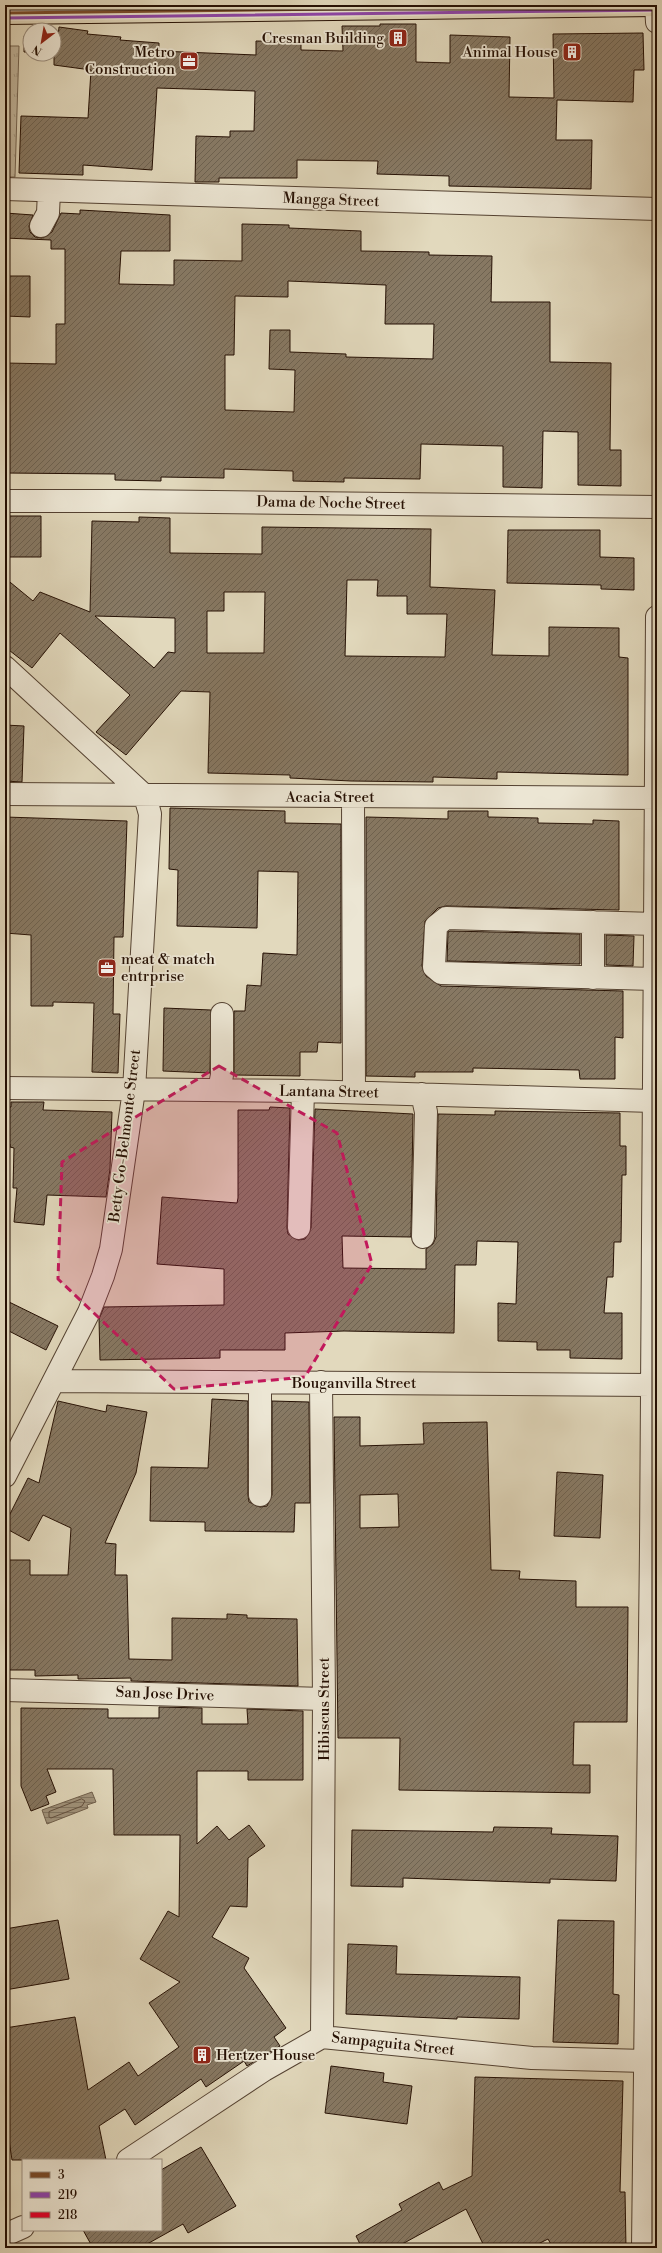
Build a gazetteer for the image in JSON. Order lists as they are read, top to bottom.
{
  "streets": {
    "street": [
      "Mangga Street",
      "Dama de Noche Street",
      "Acacia Street",
      "Lantana Street",
      "Betty Go-Belmonte Street",
      "Bouganvilla Street",
      "San Jose Drive",
      "Hibiscus Street",
      "Sampaguita Street"
    ]
  },
  "crossings": [
    ["Acacia Street", "Betty Go-Belmonte Street"],
    ["Lantana Street", "Betty Go-Belmonte Street"],
    ["Betty Go-Belmonte Street", "Bouganvilla Street"],
    ["Bouganvilla Street", "Hibiscus Street"],
    ["San Jose Drive", "Hibiscus Street"],
    ["Hibiscus Street", "Sampaguita Street"]
  ],
  "places": {
    "building": ["Cresman Building", "Animal House", "Hertzer House"],
    "office": ["Metro Construction", "meat & match entrprise"]
  },
  "lines": ["transit line 3", "transit line 218", "transit line 219"],
  "legend": ["3", "219", "218"],
  "north": "bottom left"
}
